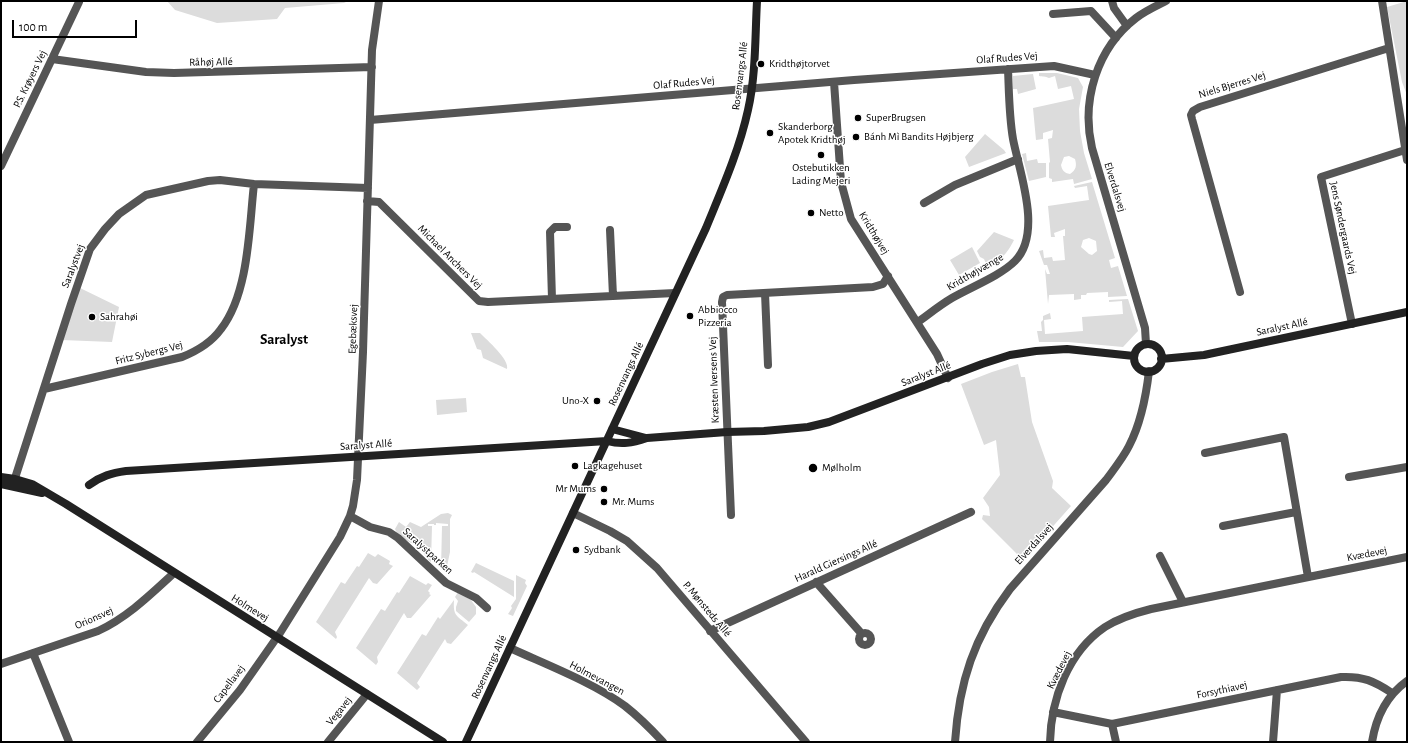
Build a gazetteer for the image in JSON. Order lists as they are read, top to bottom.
{
  "streets": {
    "street": [
      "Olaf Rudes Vej",
      "Råhøj Allé",
      "Rosenvangs Allé",
      "P.S. Krøyers Vej",
      "Niels Bjerres Vej",
      "Elverdalsvej",
      "Jens Søndergaards Vej",
      "Kridthøjvej",
      "Michael Anchers Vej",
      "Saralystvej",
      "Kridthøjvænge",
      "Saralyst Allé",
      "Egebæksvej",
      "Fritz Sybergs Vej",
      "Kræsten Iversens Vej",
      "Saralystparken",
      "Kvædevej",
      "Harald Giersings Allé",
      "Holmevej",
      "P. Mønsteds Allé",
      "Orionsvej",
      "Holmevangen",
      "Capellavej",
      "Forsythiavej",
      "Vegavej"
    ]
  },
  "crossings": [
    ["Olaf Rudes Vej", "Rosenvangs Allé"],
    ["Olaf Rudes Vej", "Elverdalsvej"],
    ["Olaf Rudes Vej", "Kridthøjvej"],
    ["Olaf Rudes Vej", "Kridthøjvænge"],
    ["Olaf Rudes Vej", "Egebæksvej"],
    ["Råhøj Allé", "P.S. Krøyers Vej"],
    ["Råhøj Allé", "Egebæksvej"],
    ["Rosenvangs Allé", "Michael Anchers Vej"],
    ["Rosenvangs Allé", "Saralyst Allé"],
    ["Rosenvangs Allé", "P. Mønsteds Allé"],
    ["Rosenvangs Allé", "Holmevangen"],
    ["Elverdalsvej", "Saralyst Allé"],
    ["Jens Søndergaards Vej", "Saralyst Allé"],
    ["Kridthøjvej", "Kridthøjvænge"],
    ["Kridthøjvej", "Saralyst Allé"],
    ["Kridthøjvej", "Kræsten Iversens Vej"],
    ["Michael Anchers Vej", "Egebæksvej"],
    ["Saralystvej", "Egebæksvej"],
    ["Saralystvej", "Fritz Sybergs Vej"],
    ["Saralystvej", "Holmevej"],
    ["Saralyst Allé", "Egebæksvej"],
    ["Saralyst Allé", "Kræsten Iversens Vej"],
    ["Egebæksvej", "Saralystparken"],
    ["Egebæksvej", "Holmevej"],
    ["Egebæksvej", "Capellavej"],
    ["Kvædevej", "Forsythiavej"],
    ["Harald Giersings Allé", "P. Mønsteds Allé"],
    ["Holmevej", "Orionsvej"],
    ["Holmevej", "Capellavej"],
    ["Holmevej", "Vegavej"]
  ],
  "districts": ["Saralyst"],
  "places": [
    "Kridthøjtorvet",
    "SuperBrugsen",
    "Skanderborg Apotek Kridthøj",
    "Bánh Mì Bandits Højbjerg",
    "Ostebutikken Lading Mejeri",
    "Netto",
    "Abbiocco Pizzeria",
    "Sahrahøi",
    "Uno-X",
    "Lagkagehuset",
    "Mølholm",
    "Mr Mums",
    "Mr. Mums",
    "Sydbank"
  ],
  "scale_bar": "100 m"
}
